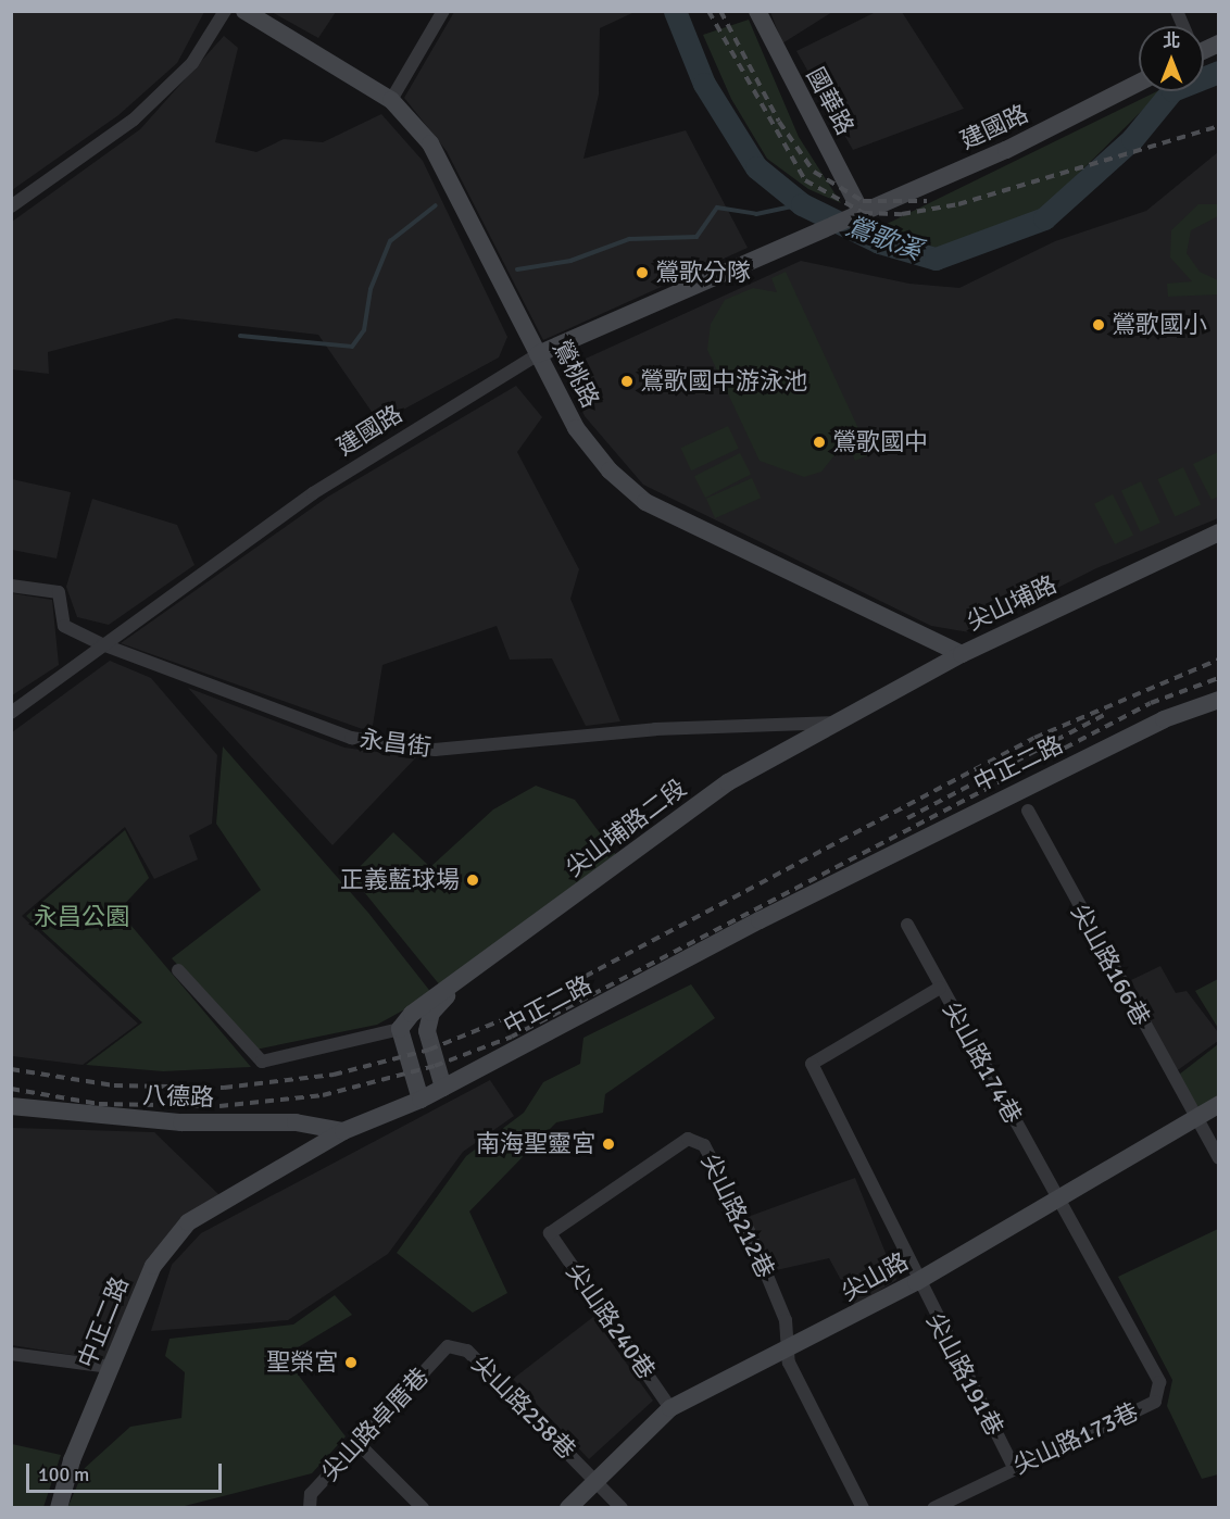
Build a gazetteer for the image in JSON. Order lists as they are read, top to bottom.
{
  "streets": {
    "street": [
      "國華路",
      "建國路",
      "鶯桃路",
      "尖山埔路",
      "永昌街",
      "中正二路",
      "尖山埔路二段",
      "尖山路166巷",
      "尖山路174巷",
      "八德路",
      "尖山路212巷",
      "尖山路",
      "尖山路240巷",
      "尖山路191巷",
      "尖山路258巷",
      "尖山路卓厝巷",
      "尖山路173巷"
    ]
  },
  "crossings": [
    ["國華路", "建國路"],
    ["建國路", "鶯桃路"],
    ["建國路", "永昌街"],
    ["鶯桃路", "尖山埔路"],
    ["尖山埔路", "永昌街"],
    ["尖山埔路", "尖山埔路二段"],
    ["永昌街", "尖山埔路二段"],
    ["中正二路", "八德路"],
    ["尖山路166巷", "尖山路"],
    ["尖山路174巷", "尖山路"],
    ["尖山路174巷", "尖山路191巷"],
    ["尖山路174巷", "尖山路173巷"],
    ["尖山路212巷", "尖山路"],
    ["尖山路212巷", "尖山路240巷"],
    ["尖山路", "尖山路240巷"],
    ["尖山路", "尖山路191巷"],
    ["尖山路", "尖山路258巷"],
    ["尖山路", "尖山路173巷"],
    ["尖山路191巷", "尖山路173巷"],
    ["尖山路258巷", "尖山路卓厝巷"]
  ],
  "water": ["鶯歌溪"],
  "parks": ["永昌公園"],
  "places": [
    "鶯歌分隊",
    "鶯歌國小",
    "鶯歌國中游泳池",
    "鶯歌國中",
    "正義藍球場",
    "南海聖靈宮",
    "聖榮宮"
  ],
  "scale_bar": "100 m",
  "north": "top"
}
